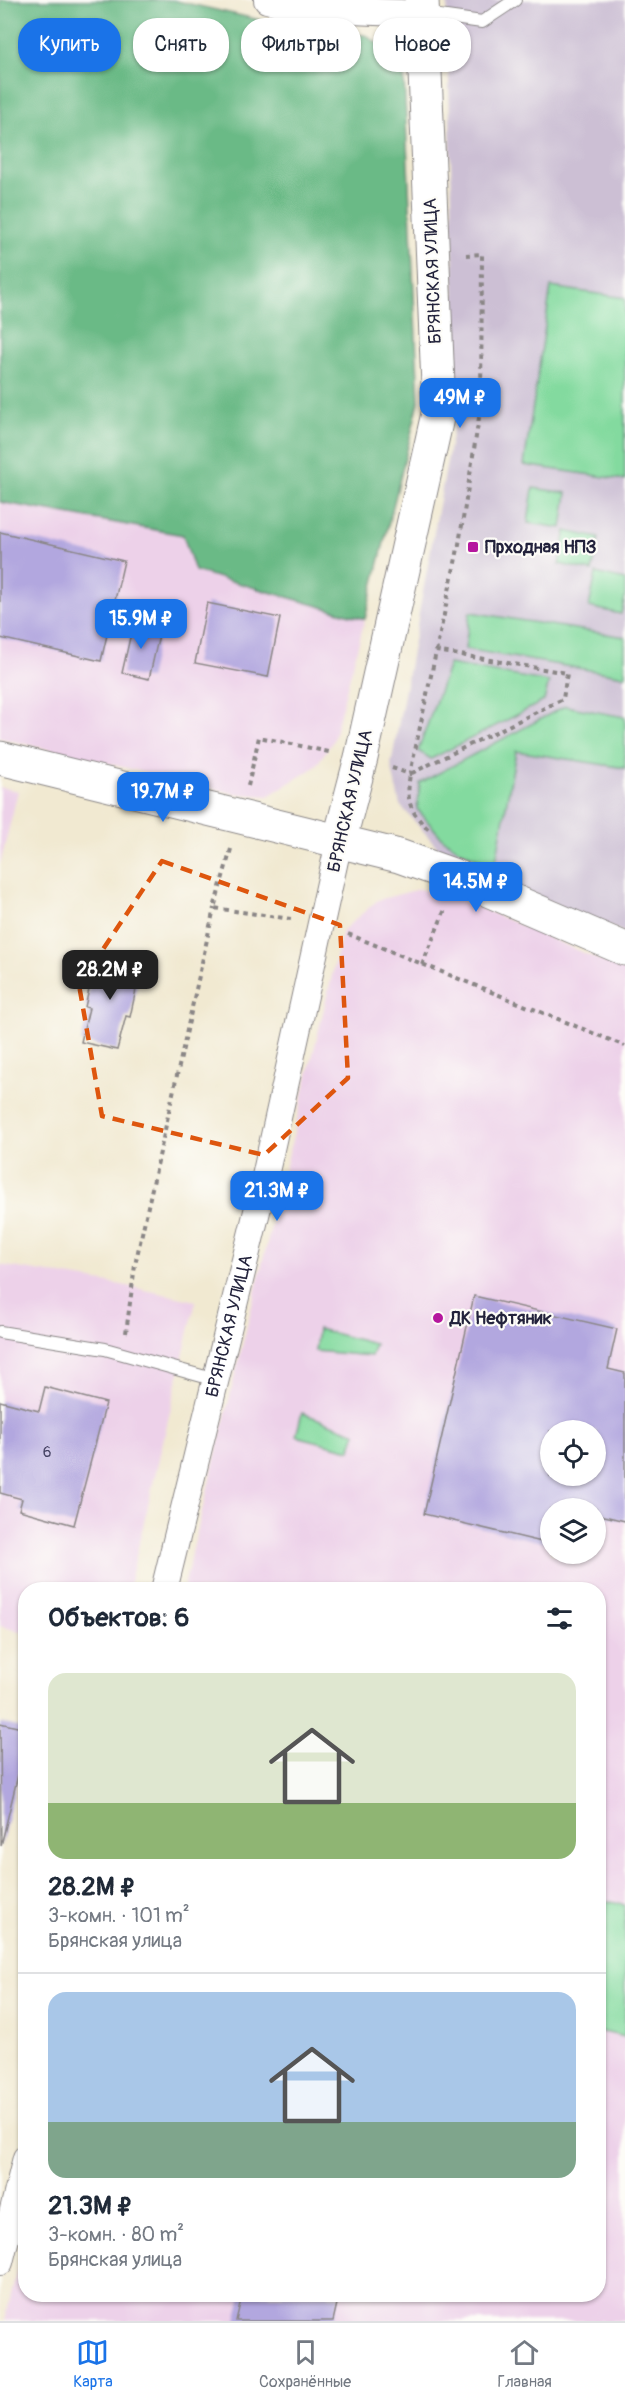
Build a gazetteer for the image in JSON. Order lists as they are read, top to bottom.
{
  "streets": {
    "street": ["БРЯНСКАЯ УЛИЦА"]
  },
  "places": {
    "transit": ["Прходная НПЗ"],
    "other": ["ДК Нефтяник"]
  },
  "house_numbers": ["6"],
  "page": {
    "chip": [
      "Купить",
      "Снять",
      "Фильтры",
      "Новое"
    ],
    "price": [
      "49M ₽",
      "15.9M ₽",
      "19.7M ₽",
      "14.5M ₽",
      "28.2M ₽",
      "21.3M ₽"
    ],
    "heading": "Объектов: 6",
    "list": [
      {
        "name": "28.2M ₽",
        "note": "3-комн. · 101 m² · Брянская улица"
      },
      {
        "name": "21.3M ₽",
        "note": "3-комн. · 80 m² · Брянская улица"
      }
    ],
    "tabs": ["Карта", "Сохранённые", "Главная"]
  }
}
